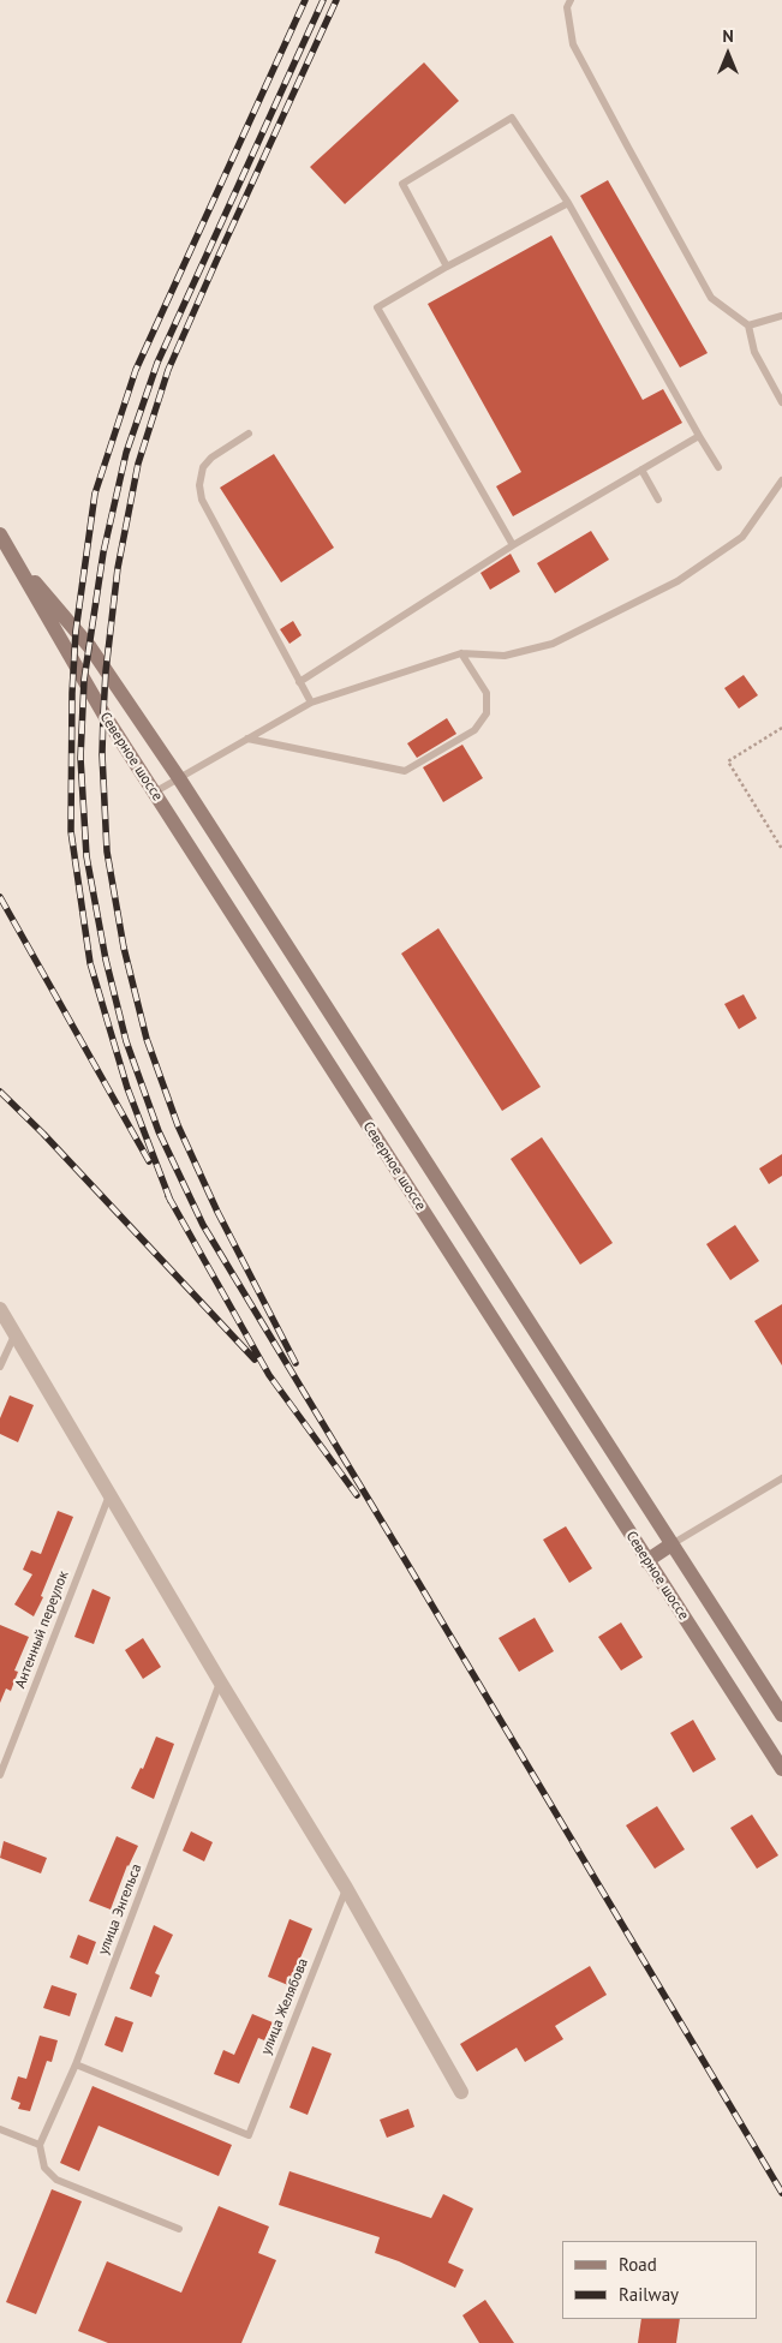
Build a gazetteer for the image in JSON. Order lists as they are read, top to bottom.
{
  "streets": {
    "main road": ["Северное шоссе"],
    "lane": ["Антенный переулок", "улица Энгельса", "улица Желябова"]
  },
  "crossings": [
    ["улица Энгельса", "улица Желябова"]
  ],
  "legend": ["Road", "Railway"],
  "north": "top"
}
